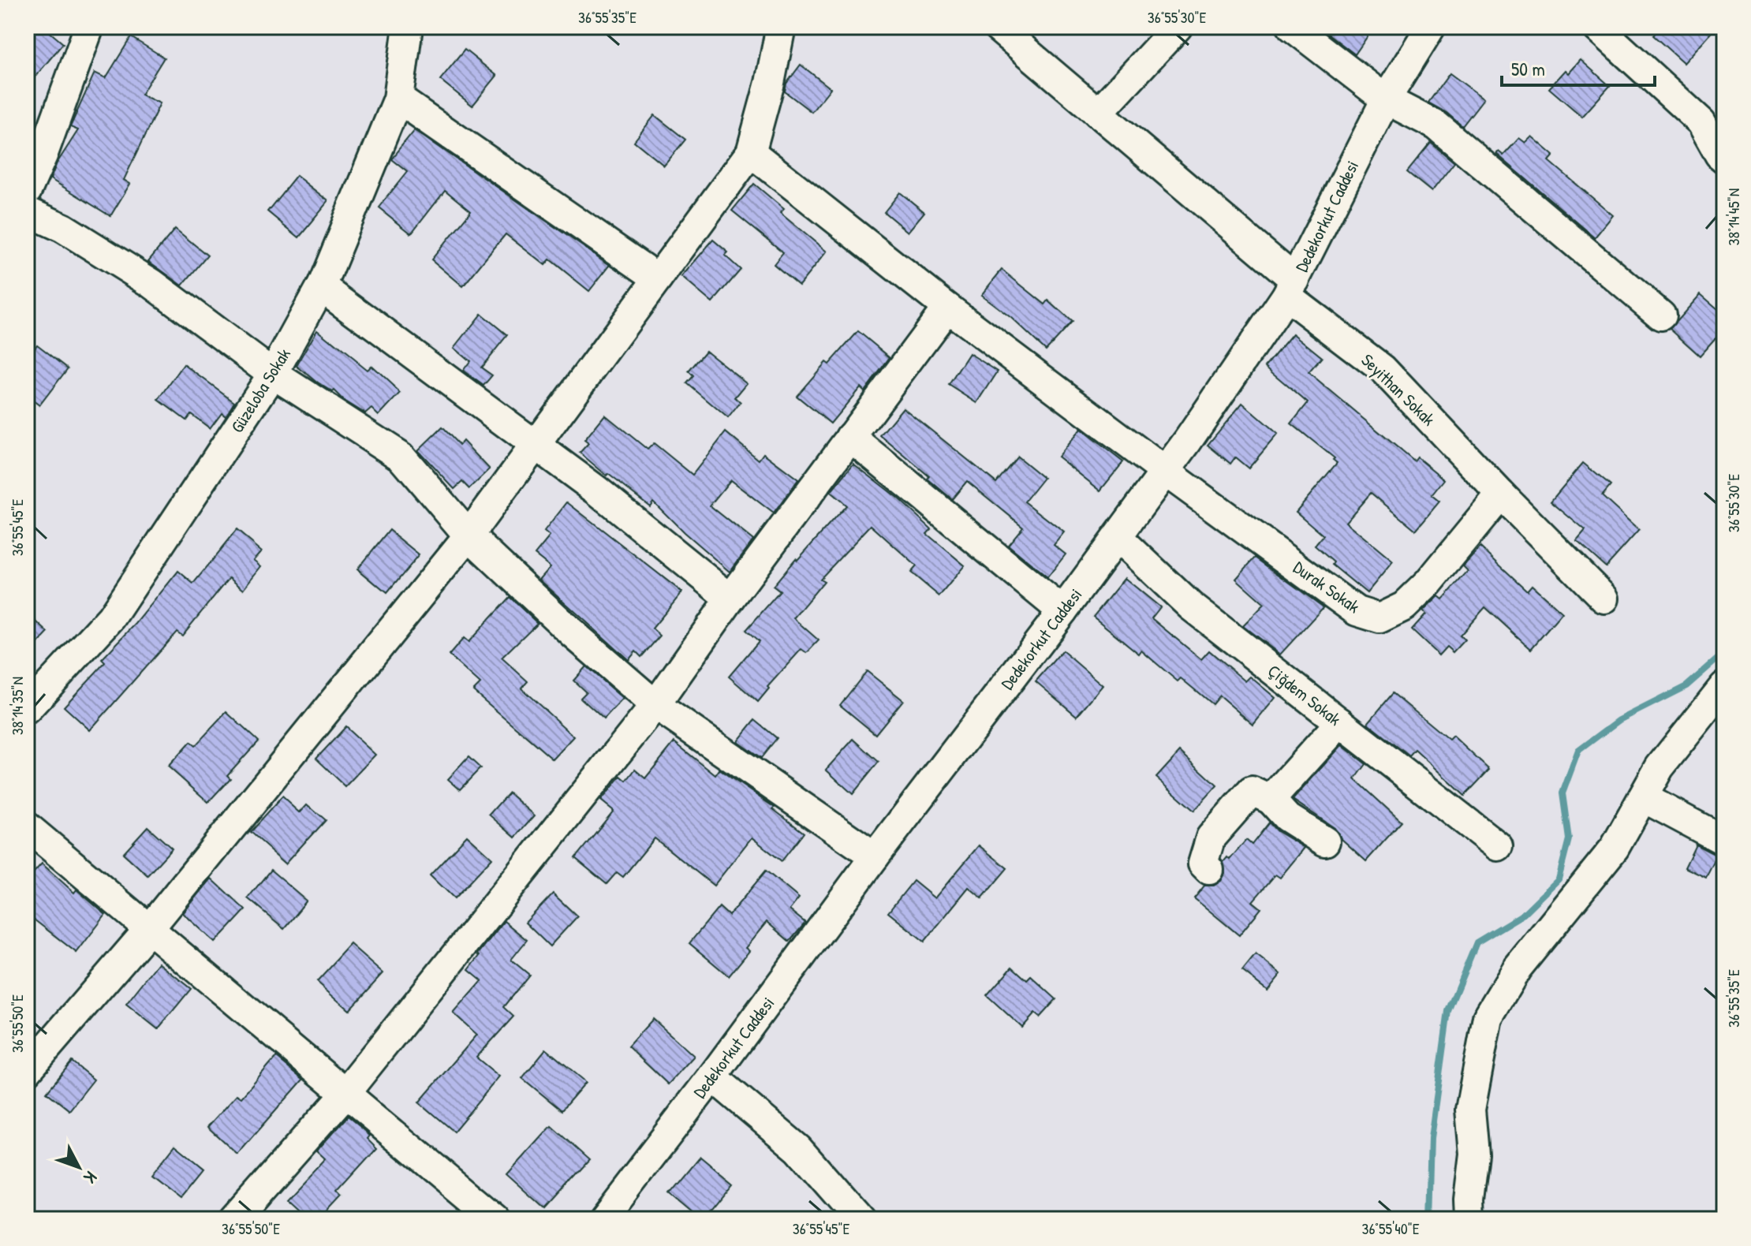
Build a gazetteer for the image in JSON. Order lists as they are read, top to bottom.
{
  "streets": {
    "street": [
      "Dedekorkut Caddesi",
      "Seyithan Sokak",
      "Güzeloba Sokak",
      "Durak Sokak",
      "Çiğdem Sokak"
    ]
  },
  "crossings": [
    ["Dedekorkut Caddesi", "Seyithan Sokak"],
    ["Dedekorkut Caddesi", "Durak Sokak"],
    ["Dedekorkut Caddesi", "Çiğdem Sokak"],
    ["Seyithan Sokak", "Durak Sokak"]
  ],
  "scale_bar": "50 m",
  "north": "bottom right",
  "coordinates": [
    "36°55'35\"E",
    "36°55'30\"E",
    "38°14'45\"N",
    "36°55'45\"E",
    "38°14'35\"N",
    "36°55'50\"E",
    "36°55'40\"E"
  ]
}
